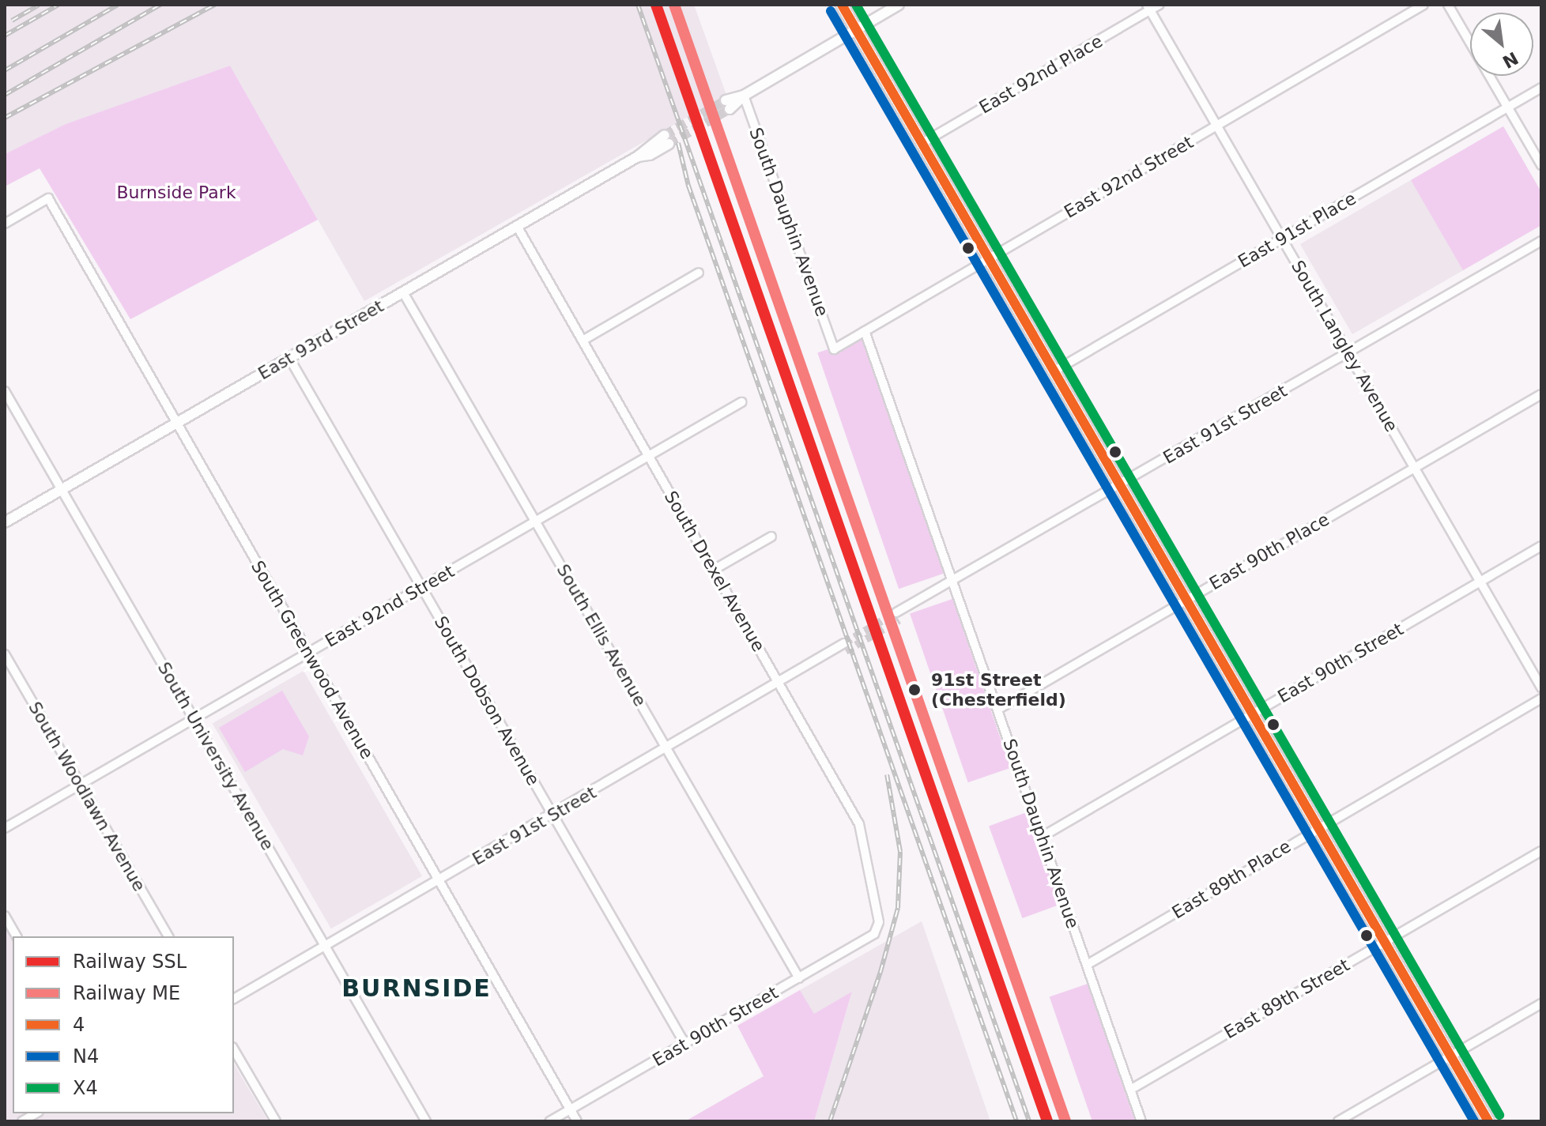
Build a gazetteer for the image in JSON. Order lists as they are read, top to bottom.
{
  "streets": {
    "street": [
      "East 92nd Place",
      "East 92nd Street",
      "South Dauphin Avenue",
      "East 91st Place",
      "East 93rd Street",
      "South Langley Avenue",
      "East 91st Street",
      "East 90th Place",
      "South Drexel Avenue",
      "South Ellis Avenue",
      "South Greenwood Avenue",
      "East 90th Street",
      "South Dobson Avenue",
      "South University Avenue",
      "South Woodlawn Avenue",
      "East 89th Place",
      "East 89th Street"
    ]
  },
  "crossings": [
    ["East 92nd Place", "South Langley Avenue"],
    ["East 92nd Street", "South Dauphin Avenue"],
    ["East 92nd Street", "South Langley Avenue"],
    ["East 92nd Street", "South Drexel Avenue"],
    ["East 92nd Street", "South Ellis Avenue"],
    ["East 92nd Street", "South Greenwood Avenue"],
    ["East 92nd Street", "South Dobson Avenue"],
    ["East 92nd Street", "South University Avenue"],
    ["East 92nd Street", "South Woodlawn Avenue"],
    ["South Dauphin Avenue", "East 91st Street"],
    ["South Dauphin Avenue", "East 90th Place"],
    ["South Dauphin Avenue", "East 90th Street"],
    ["South Dauphin Avenue", "East 89th Place"],
    ["South Dauphin Avenue", "East 89th Street"],
    ["East 91st Place", "South Langley Avenue"],
    ["East 93rd Street", "South Drexel Avenue"],
    ["East 93rd Street", "South Ellis Avenue"],
    ["East 93rd Street", "South Greenwood Avenue"],
    ["East 93rd Street", "South Dobson Avenue"],
    ["East 93rd Street", "South University Avenue"],
    ["South Langley Avenue", "East 91st Street"],
    ["South Langley Avenue", "East 90th Place"],
    ["South Langley Avenue", "East 90th Street"],
    ["East 91st Street", "South Drexel Avenue"],
    ["East 91st Street", "South Ellis Avenue"],
    ["East 91st Street", "South Greenwood Avenue"],
    ["East 91st Street", "South Dobson Avenue"],
    ["East 91st Street", "South University Avenue"],
    ["South Drexel Avenue", "East 90th Street"],
    ["South Ellis Avenue", "East 90th Street"],
    ["South Greenwood Avenue", "East 90th Street"],
    ["East 90th Street", "South Dobson Avenue"]
  ],
  "districts": ["BURNSIDE"],
  "parks": ["Burnside Park"],
  "places": ["91st Street (Chesterfield)"],
  "lines": [
    "rail line SSL",
    "rail line ME",
    "transit line 4",
    "transit line X4",
    "transit line N4"
  ],
  "legend": [
    "Railway SSL",
    "Railway ME",
    "4",
    "N4",
    "X4"
  ],
  "north": "bottom right"
}
